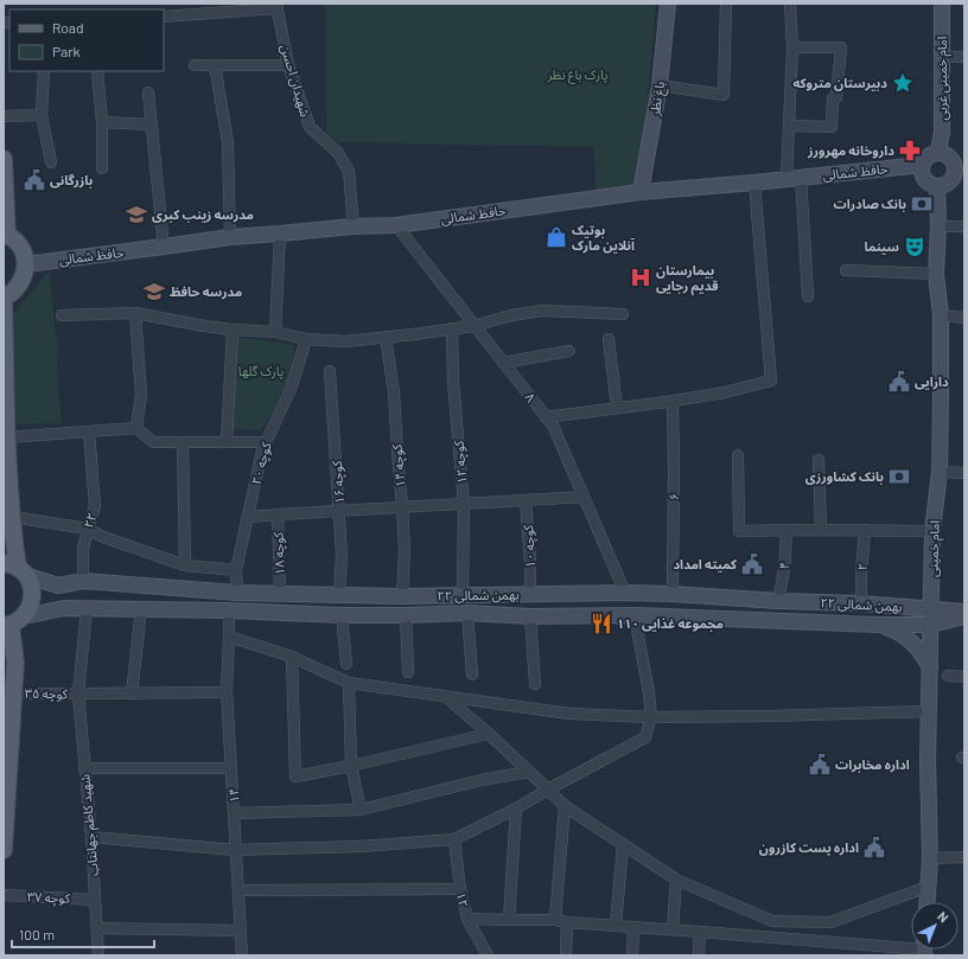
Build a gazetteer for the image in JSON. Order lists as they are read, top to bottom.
{
  "streets": {
    "main road": [
      "امام خمینی غربی",
      "باغ نظر",
      "حافظ شمالی",
      "امام خمینی",
      "۲۲ بهمن شمالی"
    ],
    "street": [
      "شهیدان احسن",
      "۸",
      "کوچه ۱۲",
      "کوچه ۲۰",
      "کوچه ۱۴",
      "کوچه ۱۶",
      "۶",
      "۲۲",
      "کوچه ۱۰",
      "کوچه ۱۸",
      "۴",
      "۲",
      "کوچه ۳۵",
      "۱۴",
      "شهید کاظم جهانتاب",
      "کوچه ۳۷",
      "۱۲"
    ]
  },
  "crossings": [
    ["امام خمینی غربی", "حافظ شمالی"],
    ["امام خمینی غربی", "امام خمینی"],
    ["شهیدان احسن", "حافظ شمالی"],
    ["باغ نظر", "حافظ شمالی"],
    ["حافظ شمالی", "۸"],
    ["حافظ شمالی", "امام خمینی"],
    ["۸", "۲۲ بهمن شمالی"],
    ["کوچه ۱۲", "۲۲ بهمن شمالی"],
    ["کوچه ۲۰", "۲۲ بهمن شمالی"],
    ["کوچه ۱۴", "۲۲ بهمن شمالی"],
    ["کوچه ۱۶", "۲۲ بهمن شمالی"],
    ["۶", "۲۲ بهمن شمالی"],
    ["۲۲", "۲۲ بهمن شمالی"],
    ["کوچه ۱۰", "۲۲ بهمن شمالی"],
    ["امام خمینی", "۲۲ بهمن شمالی"],
    ["کوچه ۱۸", "۲۲ بهمن شمالی"],
    ["۴", "۲۲ بهمن شمالی"],
    ["۲", "۲۲ بهمن شمالی"],
    ["۲۲ بهمن شمالی", "۱۴"],
    ["۲۲ بهمن شمالی", "شهید کاظم جهانتاب"],
    ["کوچه ۳۵", "۱۴"],
    ["کوچه ۳۵", "شهید کاظم جهانتاب"],
    ["شهید کاظم جهانتاب", "کوچه ۳۷"]
  ],
  "parks": ["پارک باغ نظر", "پارک گلها"],
  "places": {
    "place": ["دبیرستان متروکه"],
    "pharmacy": ["داروخانه مهرورز"],
    "public building": [
      "بازرگانی",
      "دارایی",
      "کمیته امداد",
      "اداره مخابرات",
      "اداره پست کازرون"
    ],
    "bank": ["بانک صادرات", "بانک کشاورزی"],
    "school or university": ["مدرسه زینب کبری", "مدرسه حافظ"],
    "shop": ["بوتیک آنلاین مارک"],
    "theatre": ["سینما"],
    "hospital": ["بیمارستان قدیم رجایی"],
    "restaurant": ["مجموعه غذایی ۱۱۰"]
  },
  "legend": ["Road", "Park"],
  "scale_bar": "100 m",
  "north": "top right"
}
